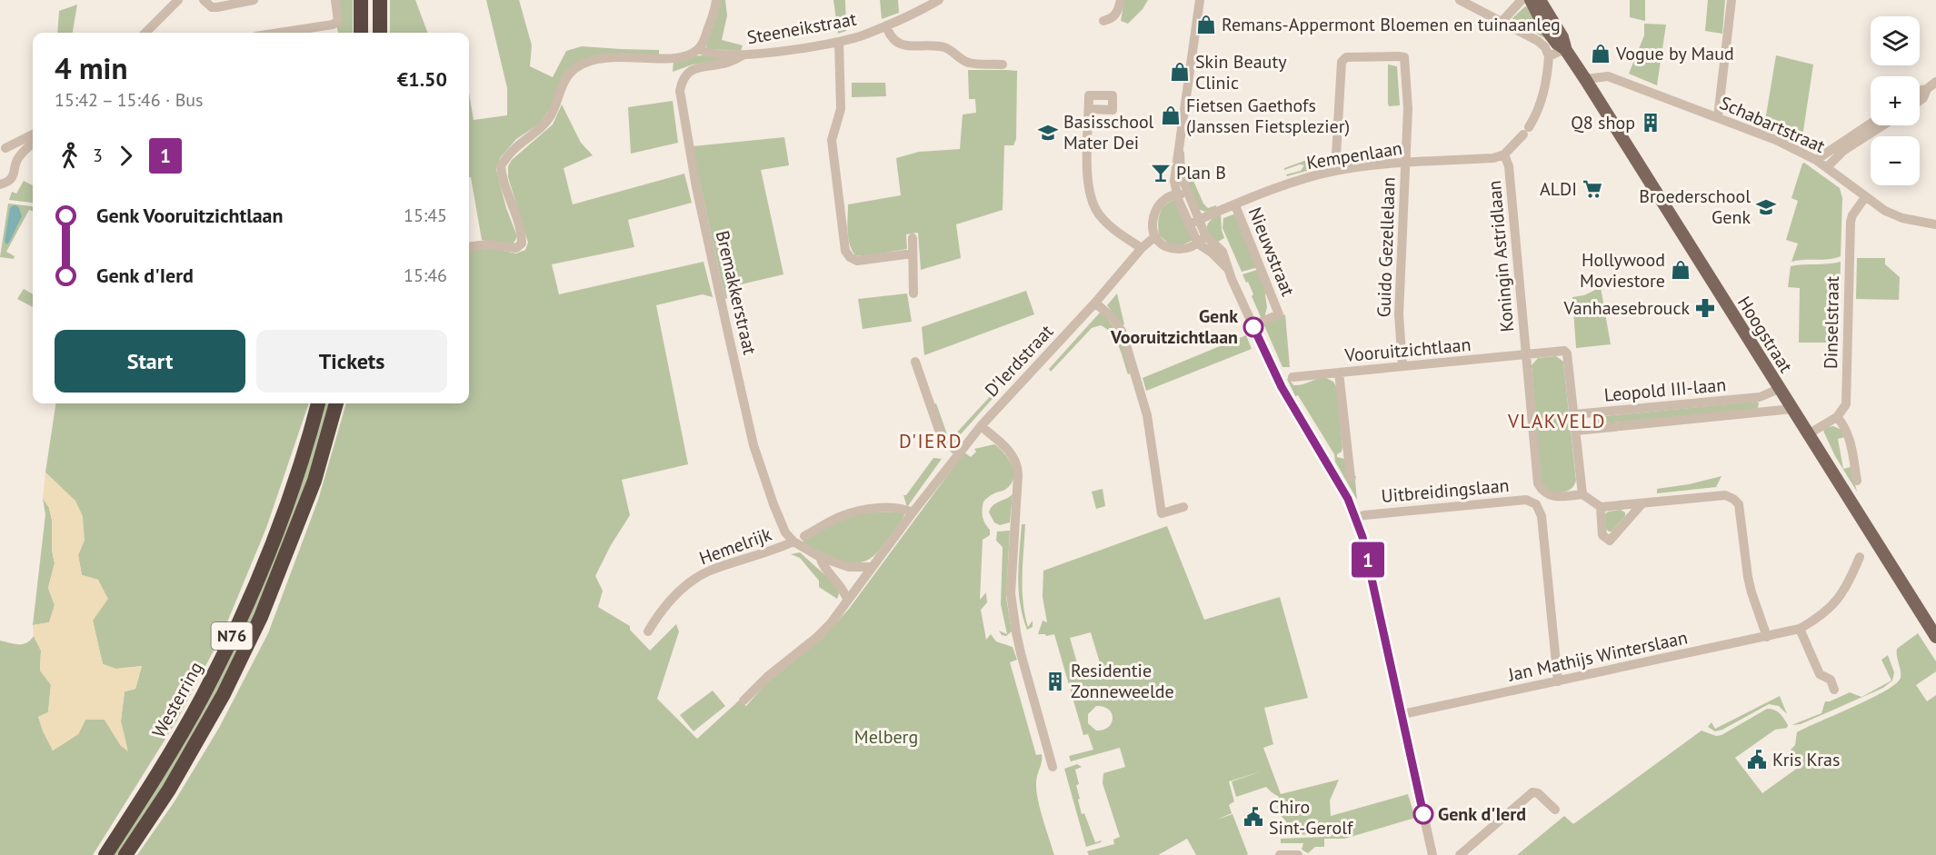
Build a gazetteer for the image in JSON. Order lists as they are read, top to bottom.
{
  "streets": {
    "highway": ["N76", "Westerring"],
    "main road": ["Hoogstraat"],
    "street": [
      "Steeneikstraat",
      "Schabartstraat",
      "Kempenlaan",
      "Guido Gezellelaan",
      "Nieuwstraat",
      "Koningin Astridlaan",
      "Bremakkerstraat",
      "Dinselstraat",
      "Vooruitzichtlaan",
      "D'Ierdstraat",
      "Leopold III-laan",
      "Uitbreidingslaan",
      "Hemelrijk",
      "Jan Mathijs Winterslaan"
    ]
  },
  "crossings": [
    ["Steeneikstraat", "Bremakkerstraat"],
    ["Schabartstraat", "Dinselstraat"],
    ["Schabartstraat", "Hoogstraat"],
    ["Kempenlaan", "Guido Gezellelaan"],
    ["Kempenlaan", "Nieuwstraat"],
    ["Kempenlaan", "Koningin Astridlaan"],
    ["Kempenlaan", "D'Ierdstraat"],
    ["Guido Gezellelaan", "Vooruitzichtlaan"],
    ["Koningin Astridlaan", "Vooruitzichtlaan"],
    ["Bremakkerstraat", "D'Ierdstraat"],
    ["Bremakkerstraat", "Hemelrijk"],
    ["Hoogstraat", "Leopold III-laan"],
    ["Vooruitzichtlaan", "Leopold III-laan"],
    ["Uitbreidingslaan", "Jan Mathijs Winterslaan"]
  ],
  "districts": ["VLAKVELD", "D'IERD"],
  "parks": ["Melberg"],
  "places": {
    "shop": [
      "Remans-Appermont Bloemen en tuinaanleg",
      "Vogue by Maud",
      "Skin Beauty Clinic",
      "Fietsen Gaethofs (Janssen Fietsplezier)",
      "Hollywood Moviestore"
    ],
    "building": ["Q8 shop", "Residentie Zonneweelde"],
    "school or university": ["Basisschool Mater Dei", "Broederschool Genk"],
    "bar": ["Plan B"],
    "supermarket": ["ALDI"],
    "pharmacy": ["Vanhaesebrouck"],
    "other": ["Genk Vooruitzichtlaan", "Genk d'Ierd"],
    "public building": ["Kris Kras", "Chiro Sint-Gerolf"]
  },
  "lines": ["bus line 1"],
  "page": {
    "on_map": "1",
    "map_buttons": ["+", "−"],
    "heading": ["4 min", "15:42 – 15:46 · Bus", "€1.50"],
    "legs": ["3", "1"],
    "list": [
      {
        "name": "Genk Vooruitzichtlaan",
        "value": "15:45"
      },
      {
        "name": "Genk d'Ierd",
        "value": "15:46"
      }
    ],
    "buttons": ["Start", "Tickets"]
  }
}
